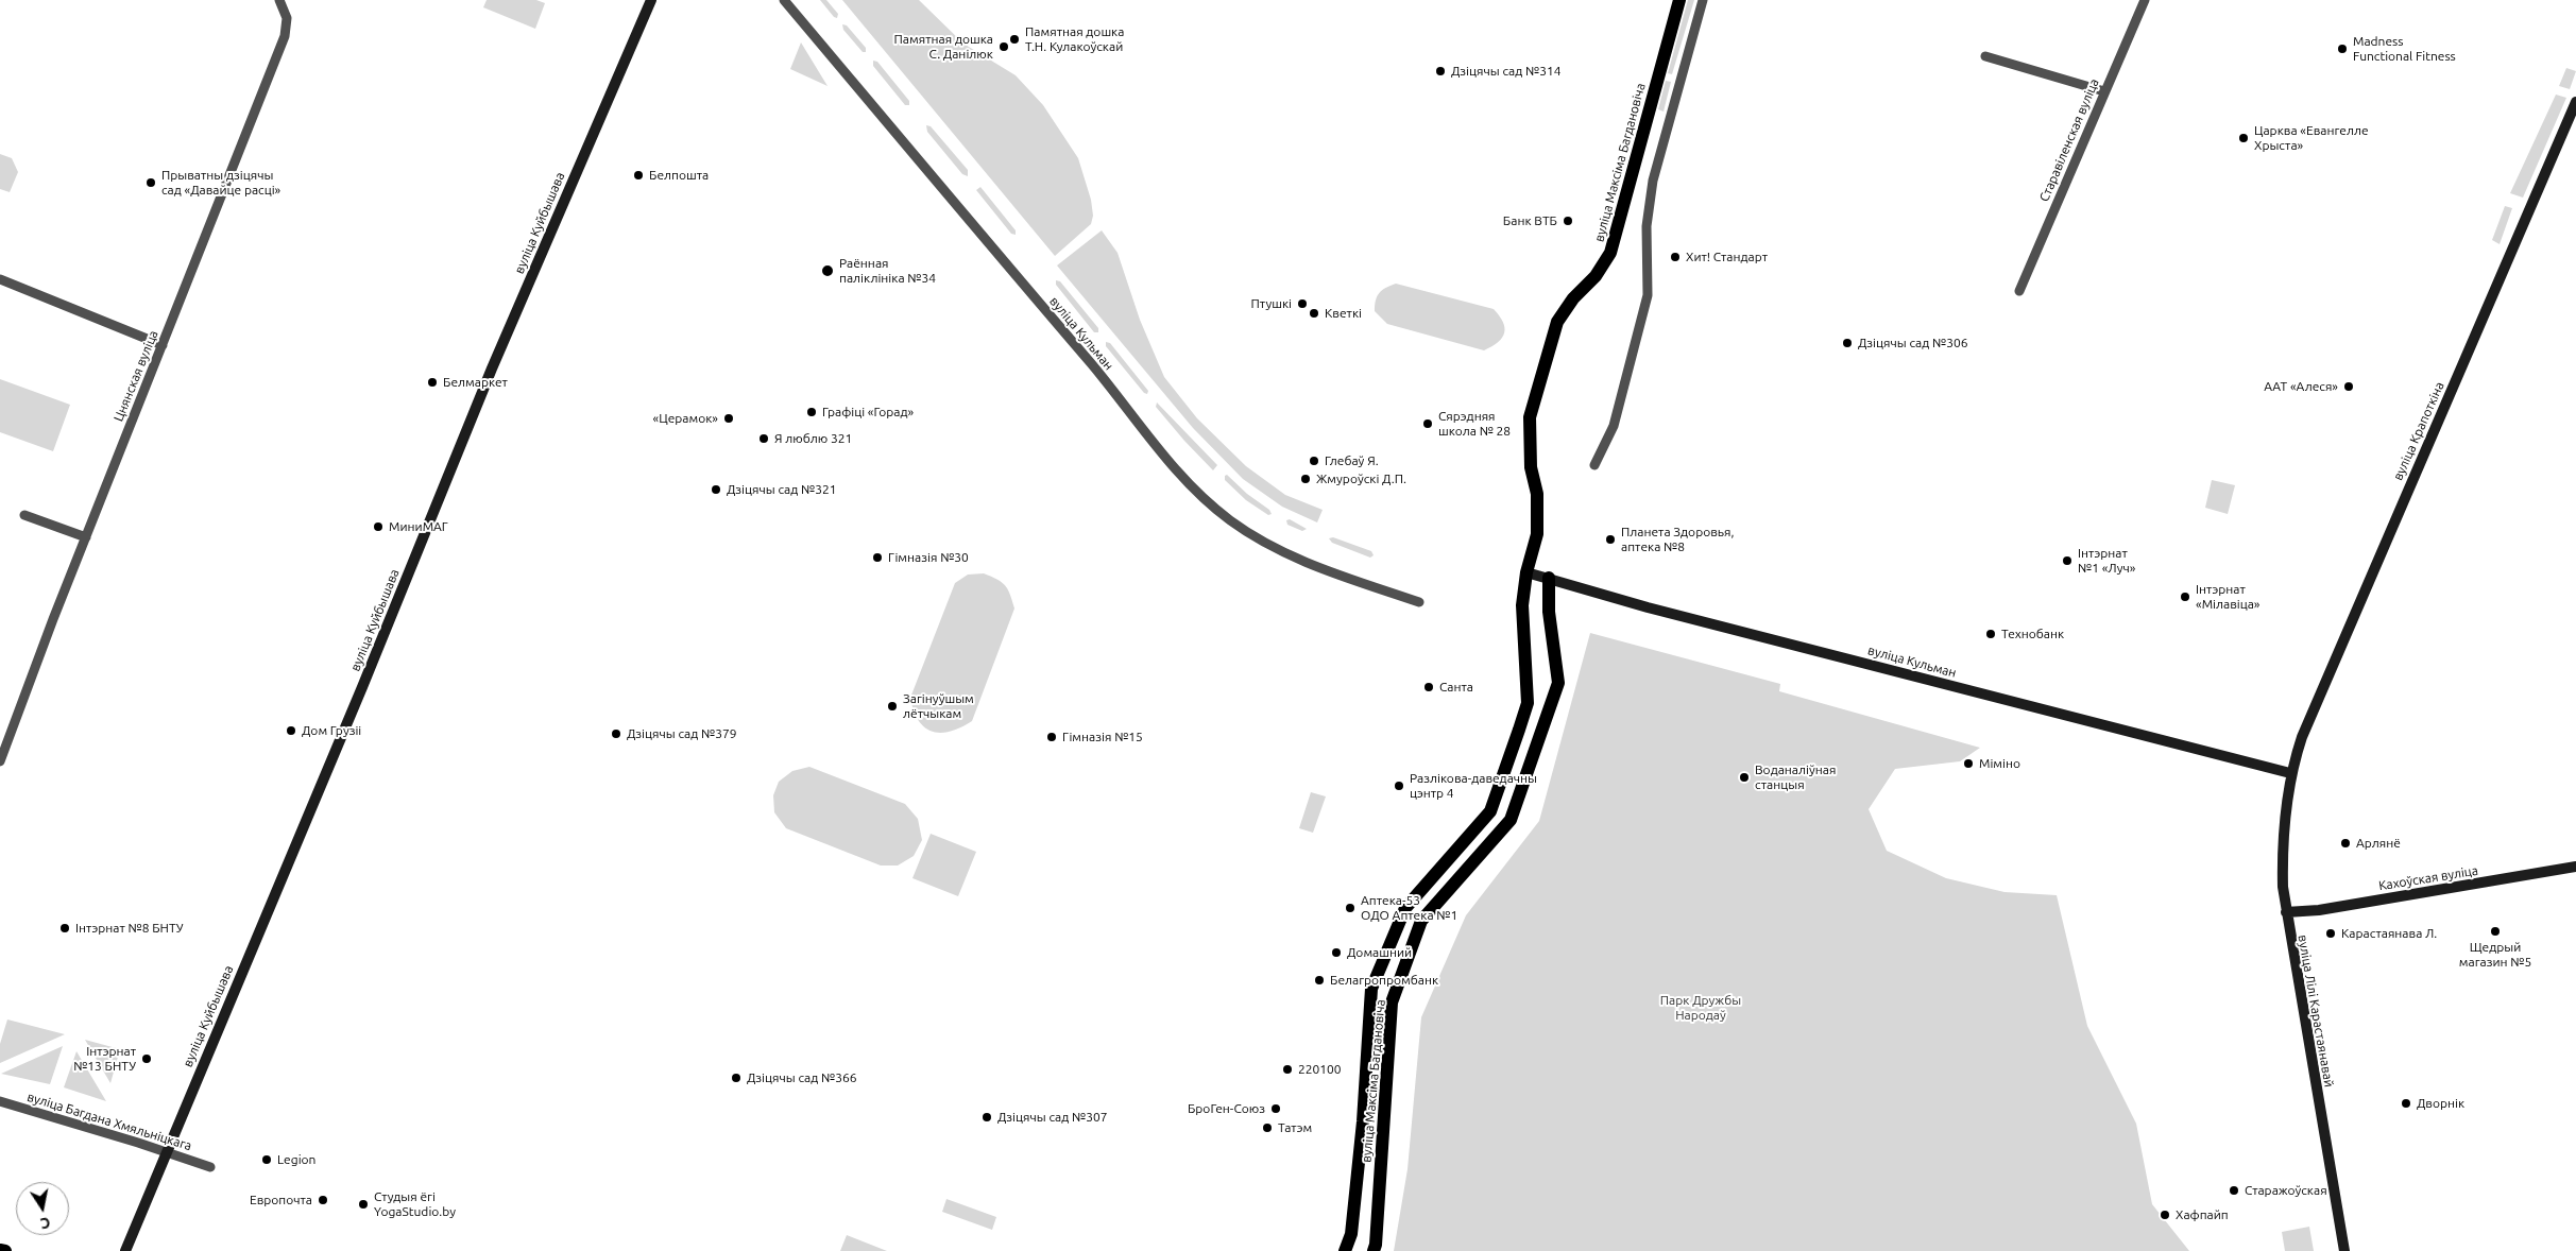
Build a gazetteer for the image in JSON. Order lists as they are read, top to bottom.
{
  "streets": {
    "main road": [
      "вуліца Максіма Багдановіча",
      "вуліца Куйбышава",
      "вуліца Кульман",
      "вуліца Крапоткіна",
      "Кахоўская вуліца",
      "вуліца Лілі Карастаянавай"
    ],
    "street": ["Старавіленская вуліца", "Цнянская вуліца", "вуліца Багдана Хмяльніцкага"]
  },
  "crossings": [
    ["вуліца Максіма Багдановіча", "вуліца Кульман"],
    ["вуліца Куйбышава", "вуліца Багдана Хмяльніцкага"],
    ["вуліца Кульман", "вуліца Крапоткіна"],
    ["вуліца Кульман", "вуліца Лілі Карастаянавай"],
    ["вуліца Крапоткіна", "вуліца Лілі Карастаянавай"],
    ["Кахоўская вуліца", "вуліца Лілі Карастаянавай"]
  ],
  "parks": ["Парк Дружбы Народаў"],
  "places": [
    "Памятная дошка Т.Н. Кулакоўскай",
    "Памятная дошка С. Данілюк",
    "Madness Functional Fitness",
    "Дзіцячы сад №314",
    "Царква «Евангелле Хрыста»",
    "Белпошта",
    "Прыватны дзіцячы сад «Давайце расці»",
    "Банк ВТБ",
    "Хит! Стандарт",
    "Раённая паліклініка №34",
    "Птушкі",
    "Кветкі",
    "Дзіцячы сад №306",
    "Белмаркет",
    "ААТ «Алеся»",
    "Графіці «Горад»",
    "«Церамок»",
    "Сярэдняя школа № 28",
    "Я люблю 321",
    "Глебаў Я.",
    "Жмуроўскі Д.П.",
    "Дзіцячы сад №321",
    "МиниМАГ",
    "Планета Здоровья, аптека №8",
    "Гімназія №30",
    "Інтэрнат №1 «Луч»",
    "Інтэрнат «Мілавіца»",
    "Технобанк",
    "Санта",
    "Загінуўшым лётчыкам",
    "Дом Грузіі",
    "Дзіцячы сад №379",
    "Гімназія №15",
    "Міміно",
    "Воданаліўная станцыя",
    "Разлікова-даведачны цэнтр 4",
    "Арлянё",
    "Аптека-53 ОДО Аптека №1",
    "Інтэрнат №8 БНТУ",
    "Щедрый магазин №5",
    "Карастаянава Л.",
    "Домашний",
    "Белагропромбанк",
    "Інтэрнат №13 БНТУ",
    "220100",
    "Дзіцячы сад №366",
    "Дворнік",
    "БроГен-Союз",
    "Дзіцячы сад №307",
    "Татэм",
    "Legion",
    "Старажоўская",
    "Европочта",
    "Студыя ёгі YogaStudio.by",
    "Хафпайп"
  ],
  "north": "bottom"
}
